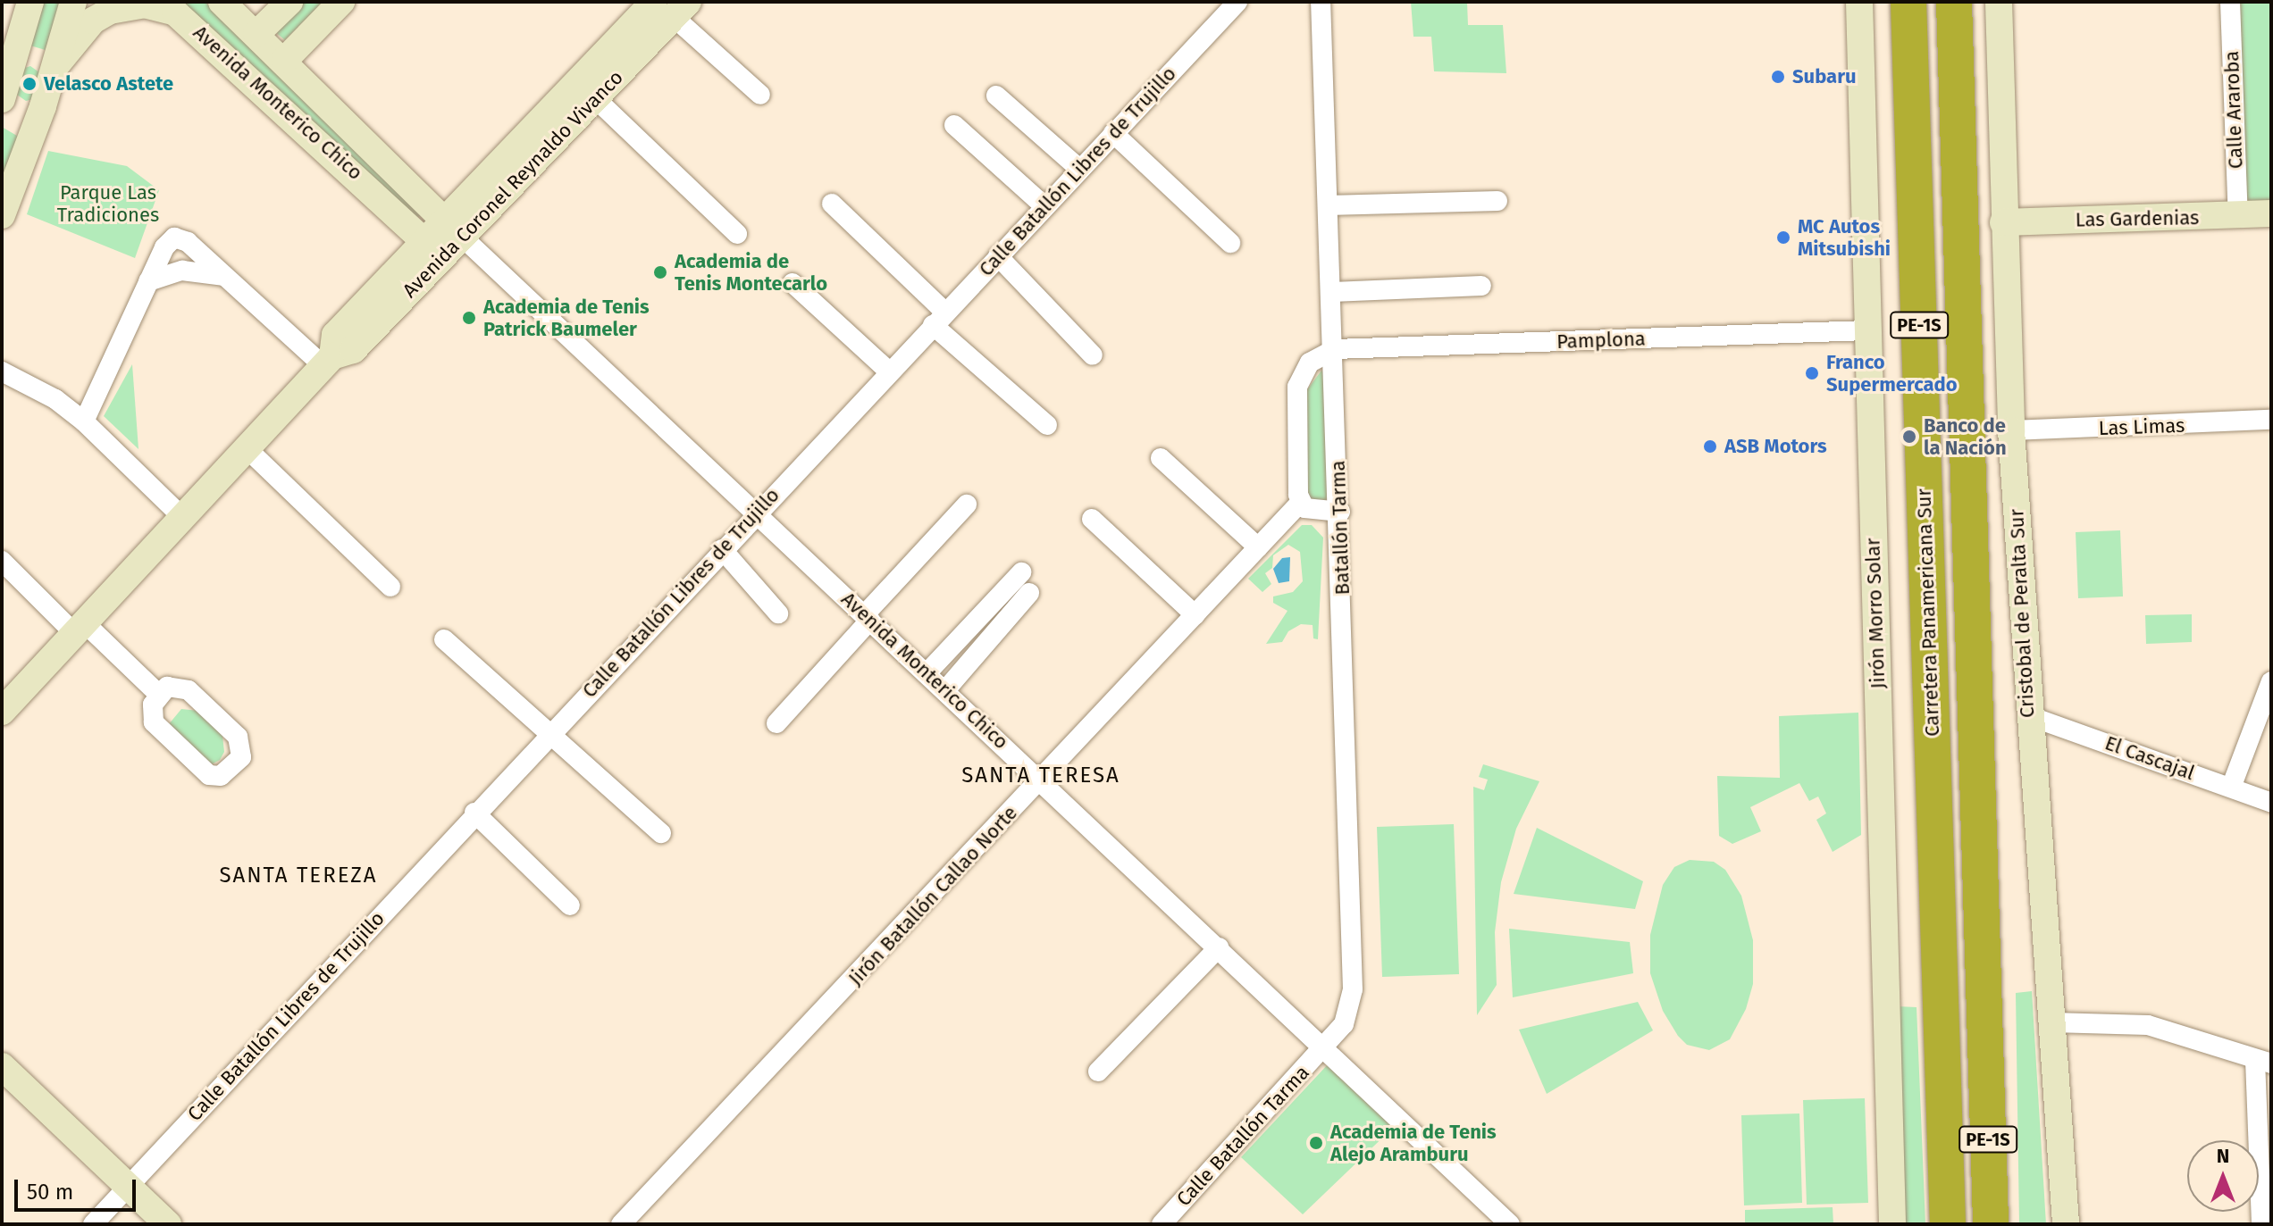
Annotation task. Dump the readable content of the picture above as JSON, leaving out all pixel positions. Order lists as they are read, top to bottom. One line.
{"streets":{"highway":["PE-1S","Carretera Panamericana Sur"],"street":["Avenida Monterico Chico","Calle Araroba","Calle Batallón Libres de Trujillo","Avenida Coronel Reynaldo Vivanco","Las Gardenias","Pamplona","Las Limas","Batallón Tarma","Jirón Morro Solar","Cristobal de Peralta Sur","El Cascajal","Jirón Batallón Callao Norte","Calle Batallón Tarma"]},"crossings":[["Avenida Monterico Chico","Calle Batallón Libres de Trujillo"],["Avenida Monterico Chico","Avenida Coronel Reynaldo Vivanco"],["Avenida Monterico Chico","Batallón Tarma"],["Avenida Monterico Chico","Jirón Batallón Callao Norte"],["Avenida Monterico Chico","Calle Batallón Tarma"],["Calle Araroba","Las Gardenias"],["Las Gardenias","Cristobal de Peralta Sur"],["Pamplona","Batallón Tarma"],["Pamplona","Jirón Morro Solar"],["Las Limas","Cristobal de Peralta Sur"],["Batallón Tarma","Calle Batallón Tarma"],["Cristobal de Peralta Sur","El Cascajal"]],"districts":["SANTA TERESA","SANTA TEREZA"],"parks":["Parque Las Tradiciones"],"places":["Subaru","Velasco Astete","MC Autos Mitsubishi","Academia de Tenis Montecarlo","Academia de Tenis Patrick Baumeler","Franco Supermercado","Banco de la Nación","ASB Motors","Academia de Tenis Alejo Aramburu"],"scale_bar":"50 m","north":"top"}
